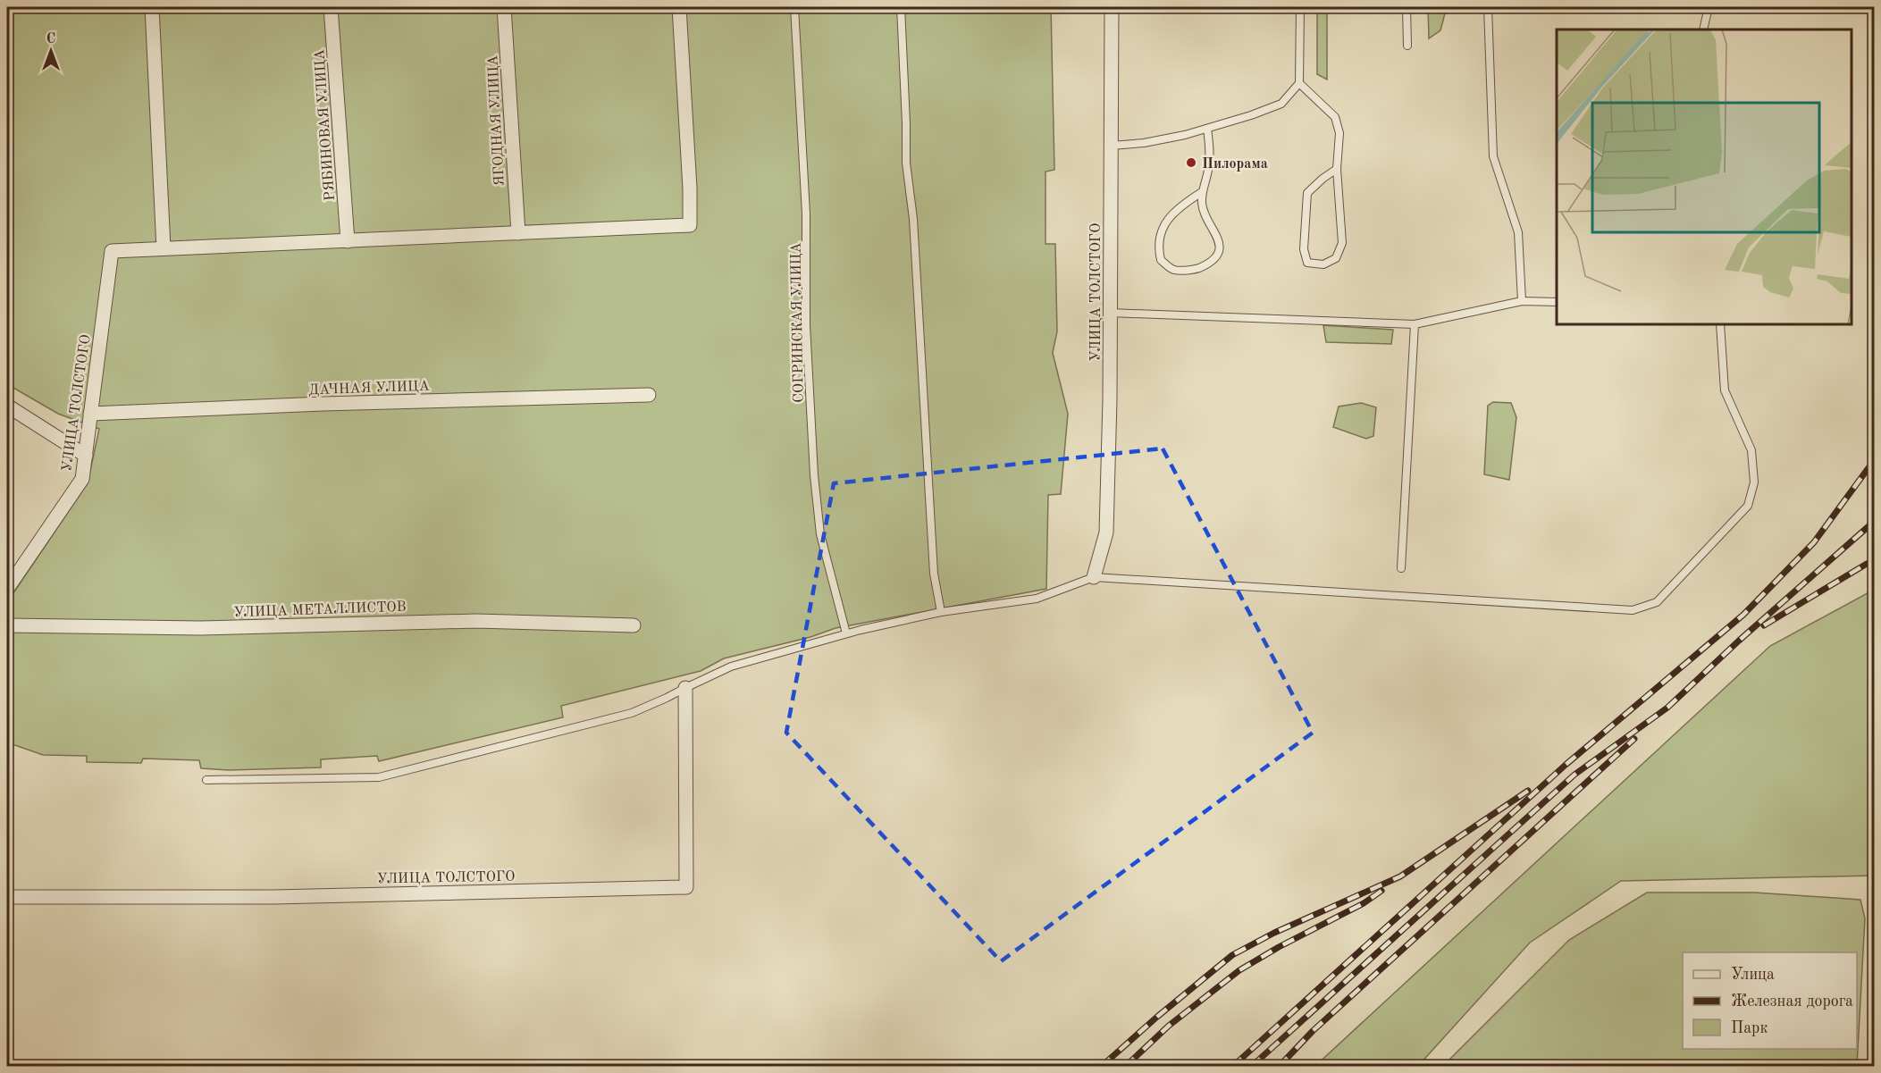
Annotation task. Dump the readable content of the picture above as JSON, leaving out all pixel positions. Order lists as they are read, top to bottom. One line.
{"streets":{"street":["ЯГОДНАЯ УЛИЦА","РЯБИНОВАЯ УЛИЦА","УЛИЦА ТОЛСТОГО","ДАЧНАЯ УЛИЦА","УЛИЦА МЕТАЛЛИСТОВ"],"lane":["СОГРИНСКАЯ УЛИЦА"]},"crossings":[["УЛИЦА ТОЛСТОГО","ДАЧНАЯ УЛИЦА"]],"places":["Пилорама"],"legend":["Улица","Железная дорога","Парк"],"north":"top"}
